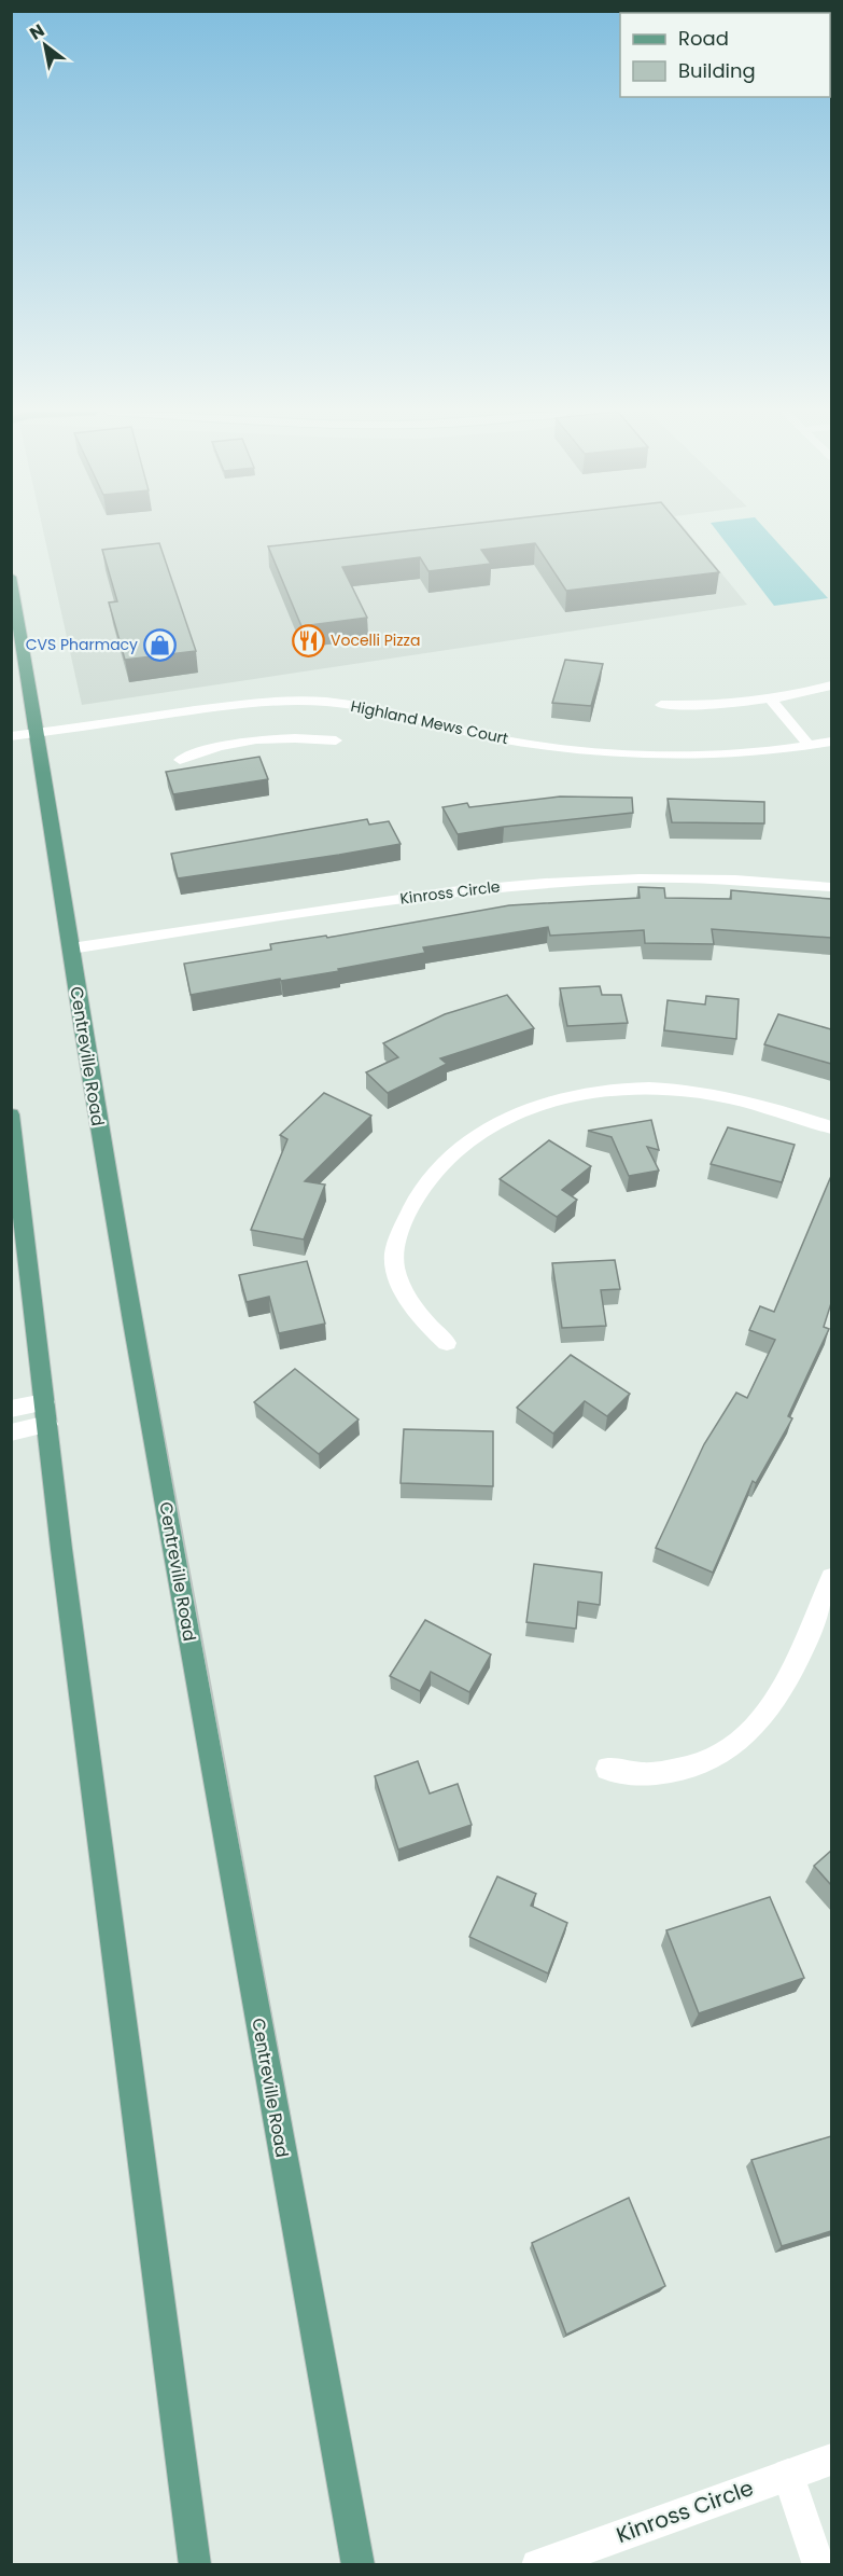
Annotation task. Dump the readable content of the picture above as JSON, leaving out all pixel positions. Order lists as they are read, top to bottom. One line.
{"streets":{"main road":["Centreville Road"],"street":["Highland Mews Court","Kinross Circle"]},"crossings":[["Highland Mews Court","Centreville Road"],["Kinross Circle","Centreville Road"]],"places":{"restaurant":["Vocelli Pizza"],"shop":["CVS Pharmacy"]},"legend":["Road","Building"],"north":"top left"}
